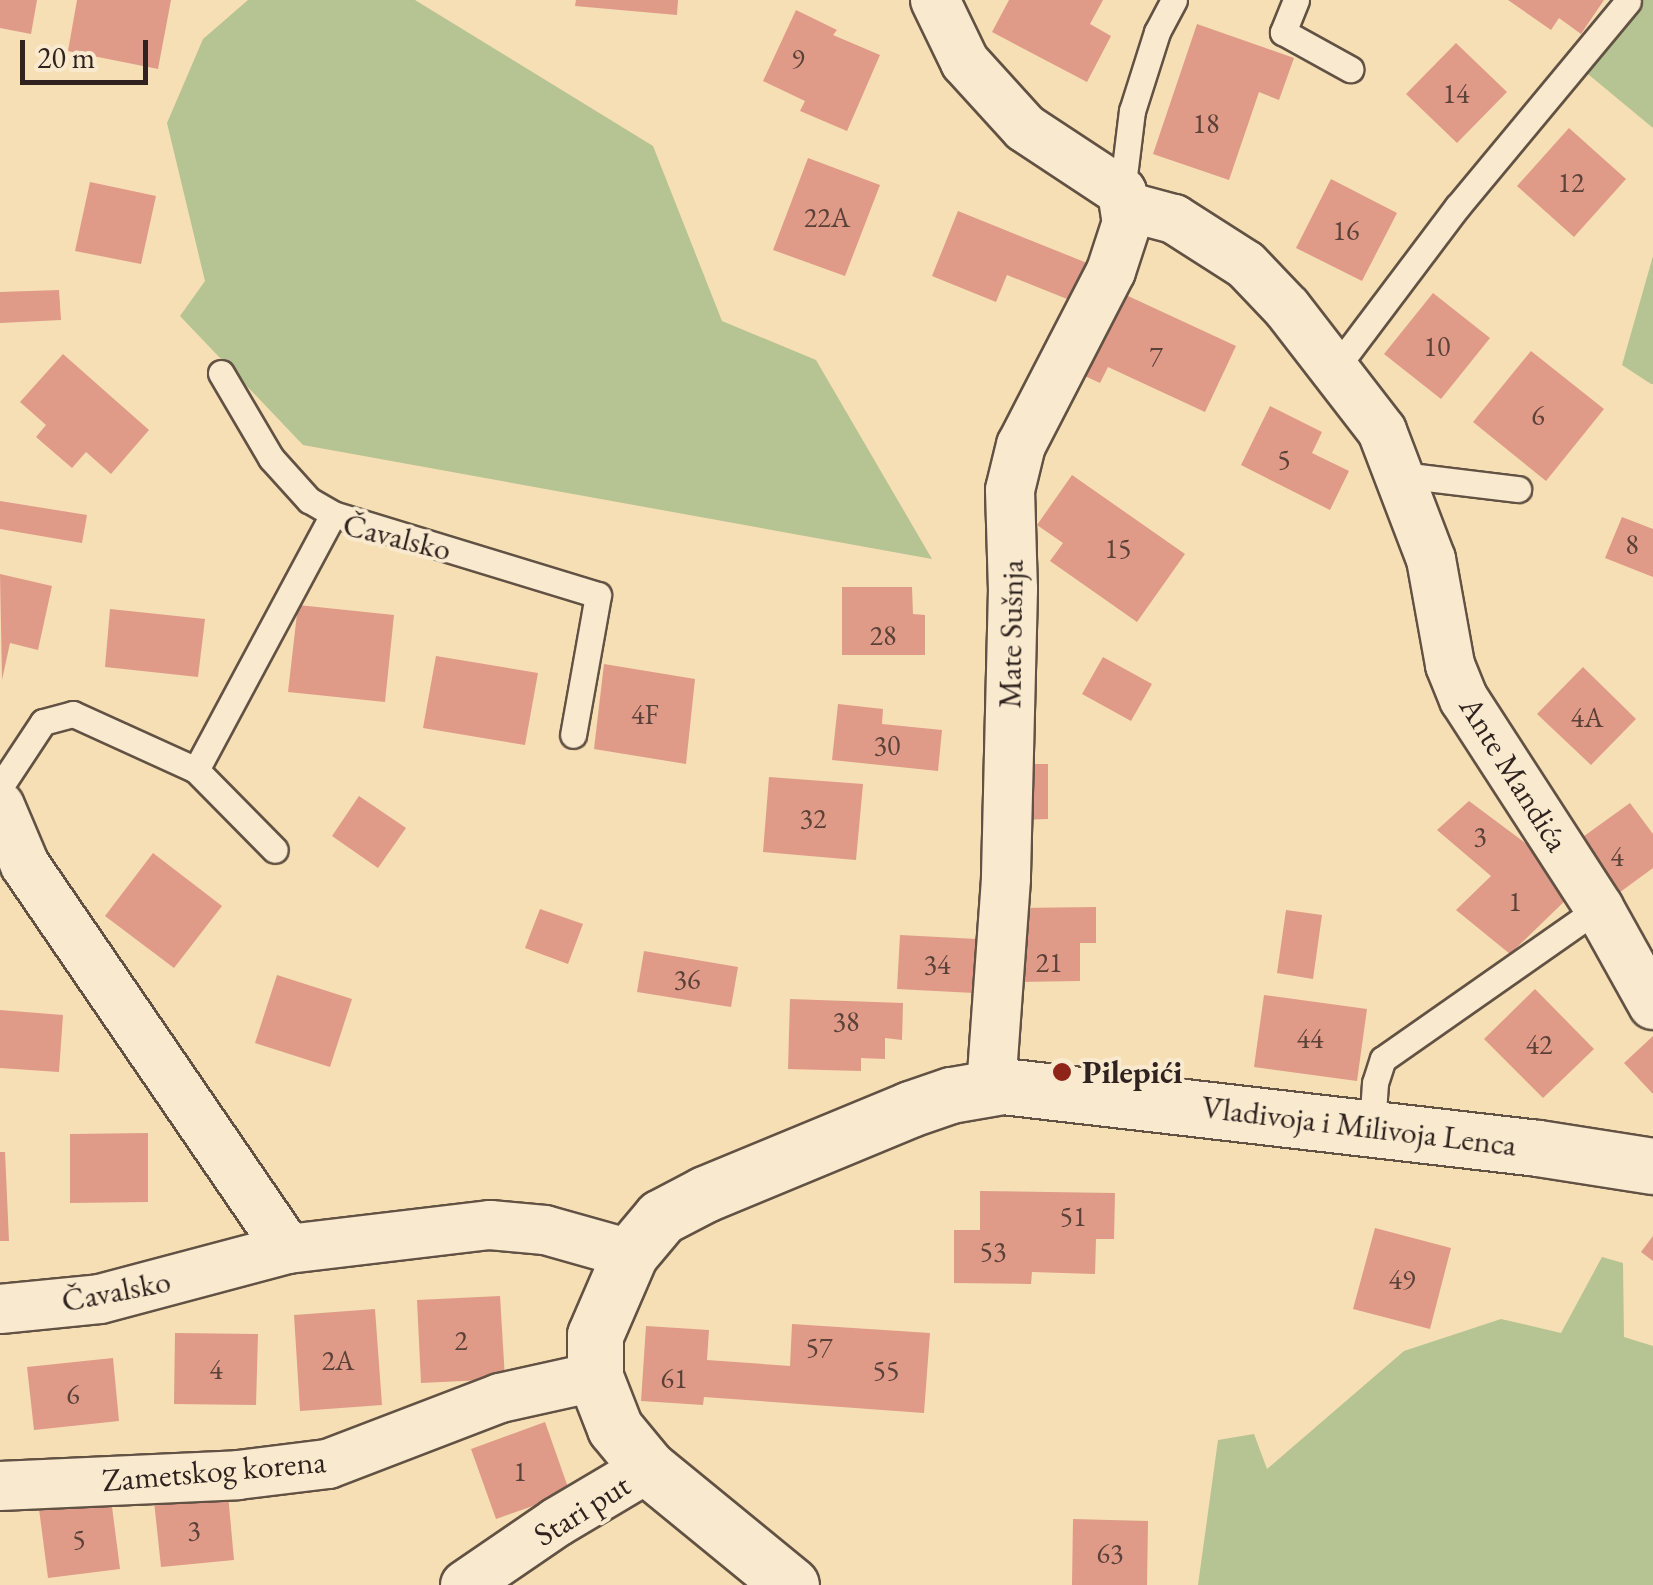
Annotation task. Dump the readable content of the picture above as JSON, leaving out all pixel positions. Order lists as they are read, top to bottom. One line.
{"streets":{"street":["Čavalsko","Mate Sušnja","Ante Mandića","Vladivoja i Milivoja Lenca","Zametskog korena","Stari put"]},"crossings":[["Čavalsko","Vladivoja i Milivoja Lenca"],["Mate Sušnja","Ante Mandića"],["Mate Sušnja","Vladivoja i Milivoja Lenca"],["Vladivoja i Milivoja Lenca","Zametskog korena"],["Vladivoja i Milivoja Lenca","Stari put"]],"places":["Pilepići"],"house_numbers":["9","14","18","12","22A","16","10","7","6","5","8","15","28","4F","4A","30","32","3","4","1","21","34","36","38","44","42","51","53","49","2","57","2A","4","55","61","6","1","3","5","63"],"scale_bar":"20 m"}
